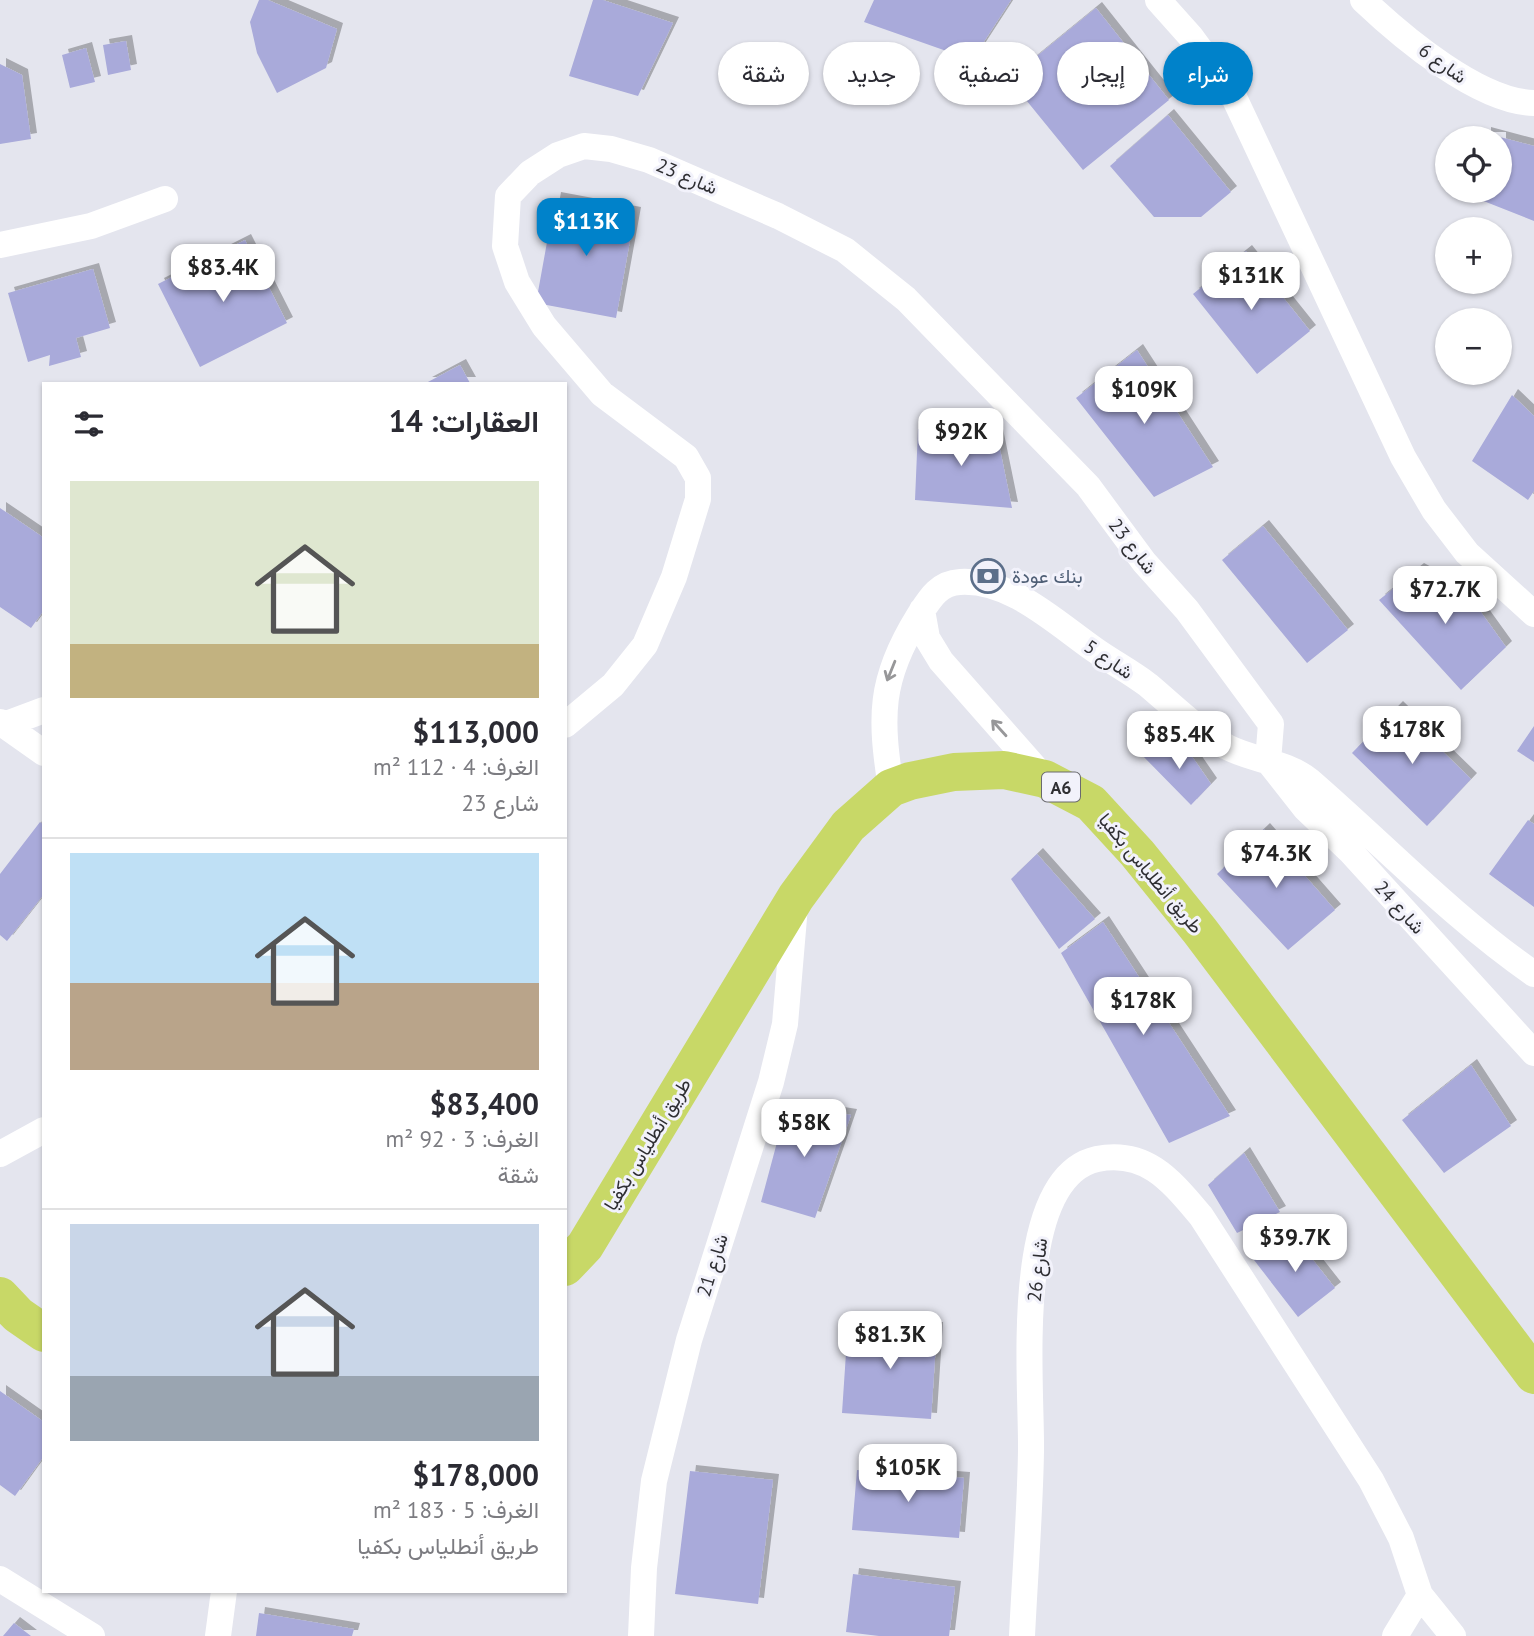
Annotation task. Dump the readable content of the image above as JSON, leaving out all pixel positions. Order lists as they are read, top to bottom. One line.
{"streets":{"highway":["A6","طريق أنطلياس بكفيا"],"street":["شارع 6","شارع 23","شارع 5","شارع 24","شارع 21","شارع 26"]},"crossings":[["شارع 23","شارع 5"],["شارع 23","شارع 24"],["شارع 5","طريق أنطلياس بكفيا"],["شارع 5","شارع 24"],["طريق أنطلياس بكفيا","شارع 21"]],"places":{"bank":["بنك عودة"]},"page":{"chip":["شراء","إيجار","تصفية","جديد","شقة"],"map_buttons":["+","−"],"price":["$113K","$83.4K","$131K","$109K","$92K","$72.7K","$178K","$85.4K","$74.3K","$178K","$58K","$39.7K","$81.3K","$105K"],"heading":"العقارات: 14","list":[{"name":"$113,000","note":"الغرف: 4 · 112 m² · شارع 23"},{"name":"$83,400","note":"الغرف: 3 · 92 m² · شقة"},{"name":"$178,000","note":"الغرف: 5 · 183 m² · طريق أنطلياس بكفيا"}]}}
